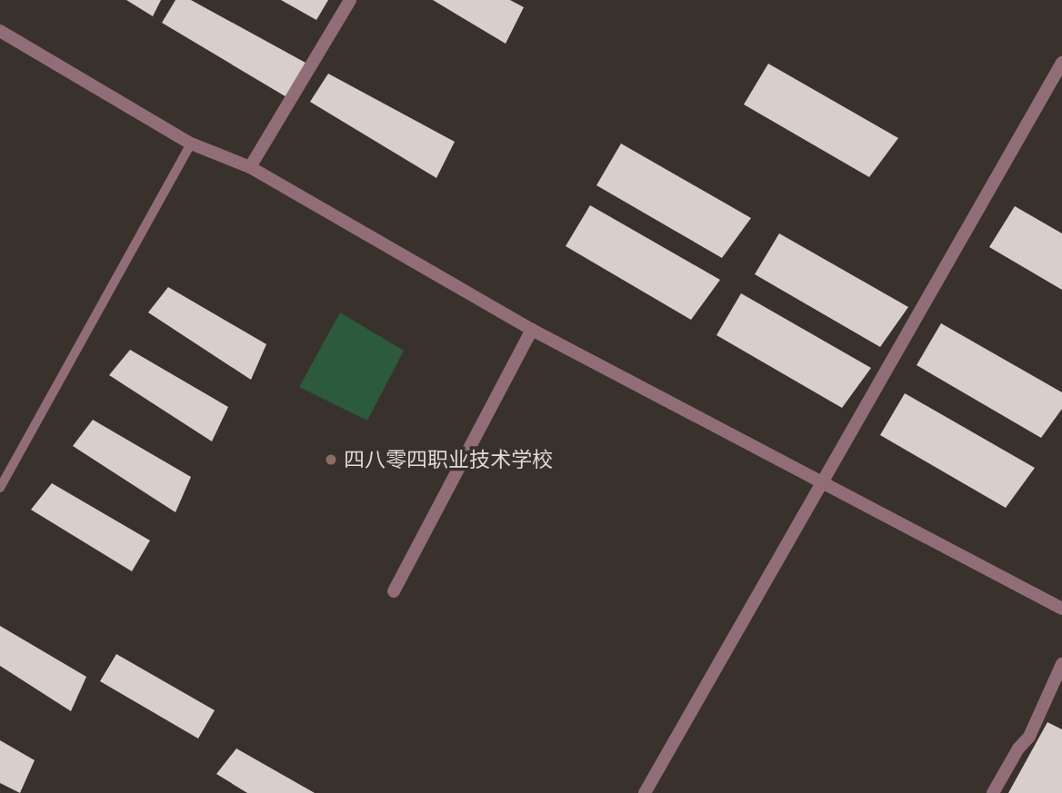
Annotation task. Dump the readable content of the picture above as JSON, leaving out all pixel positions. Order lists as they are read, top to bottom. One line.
{"places":["四八零四职业技术学校"]}
